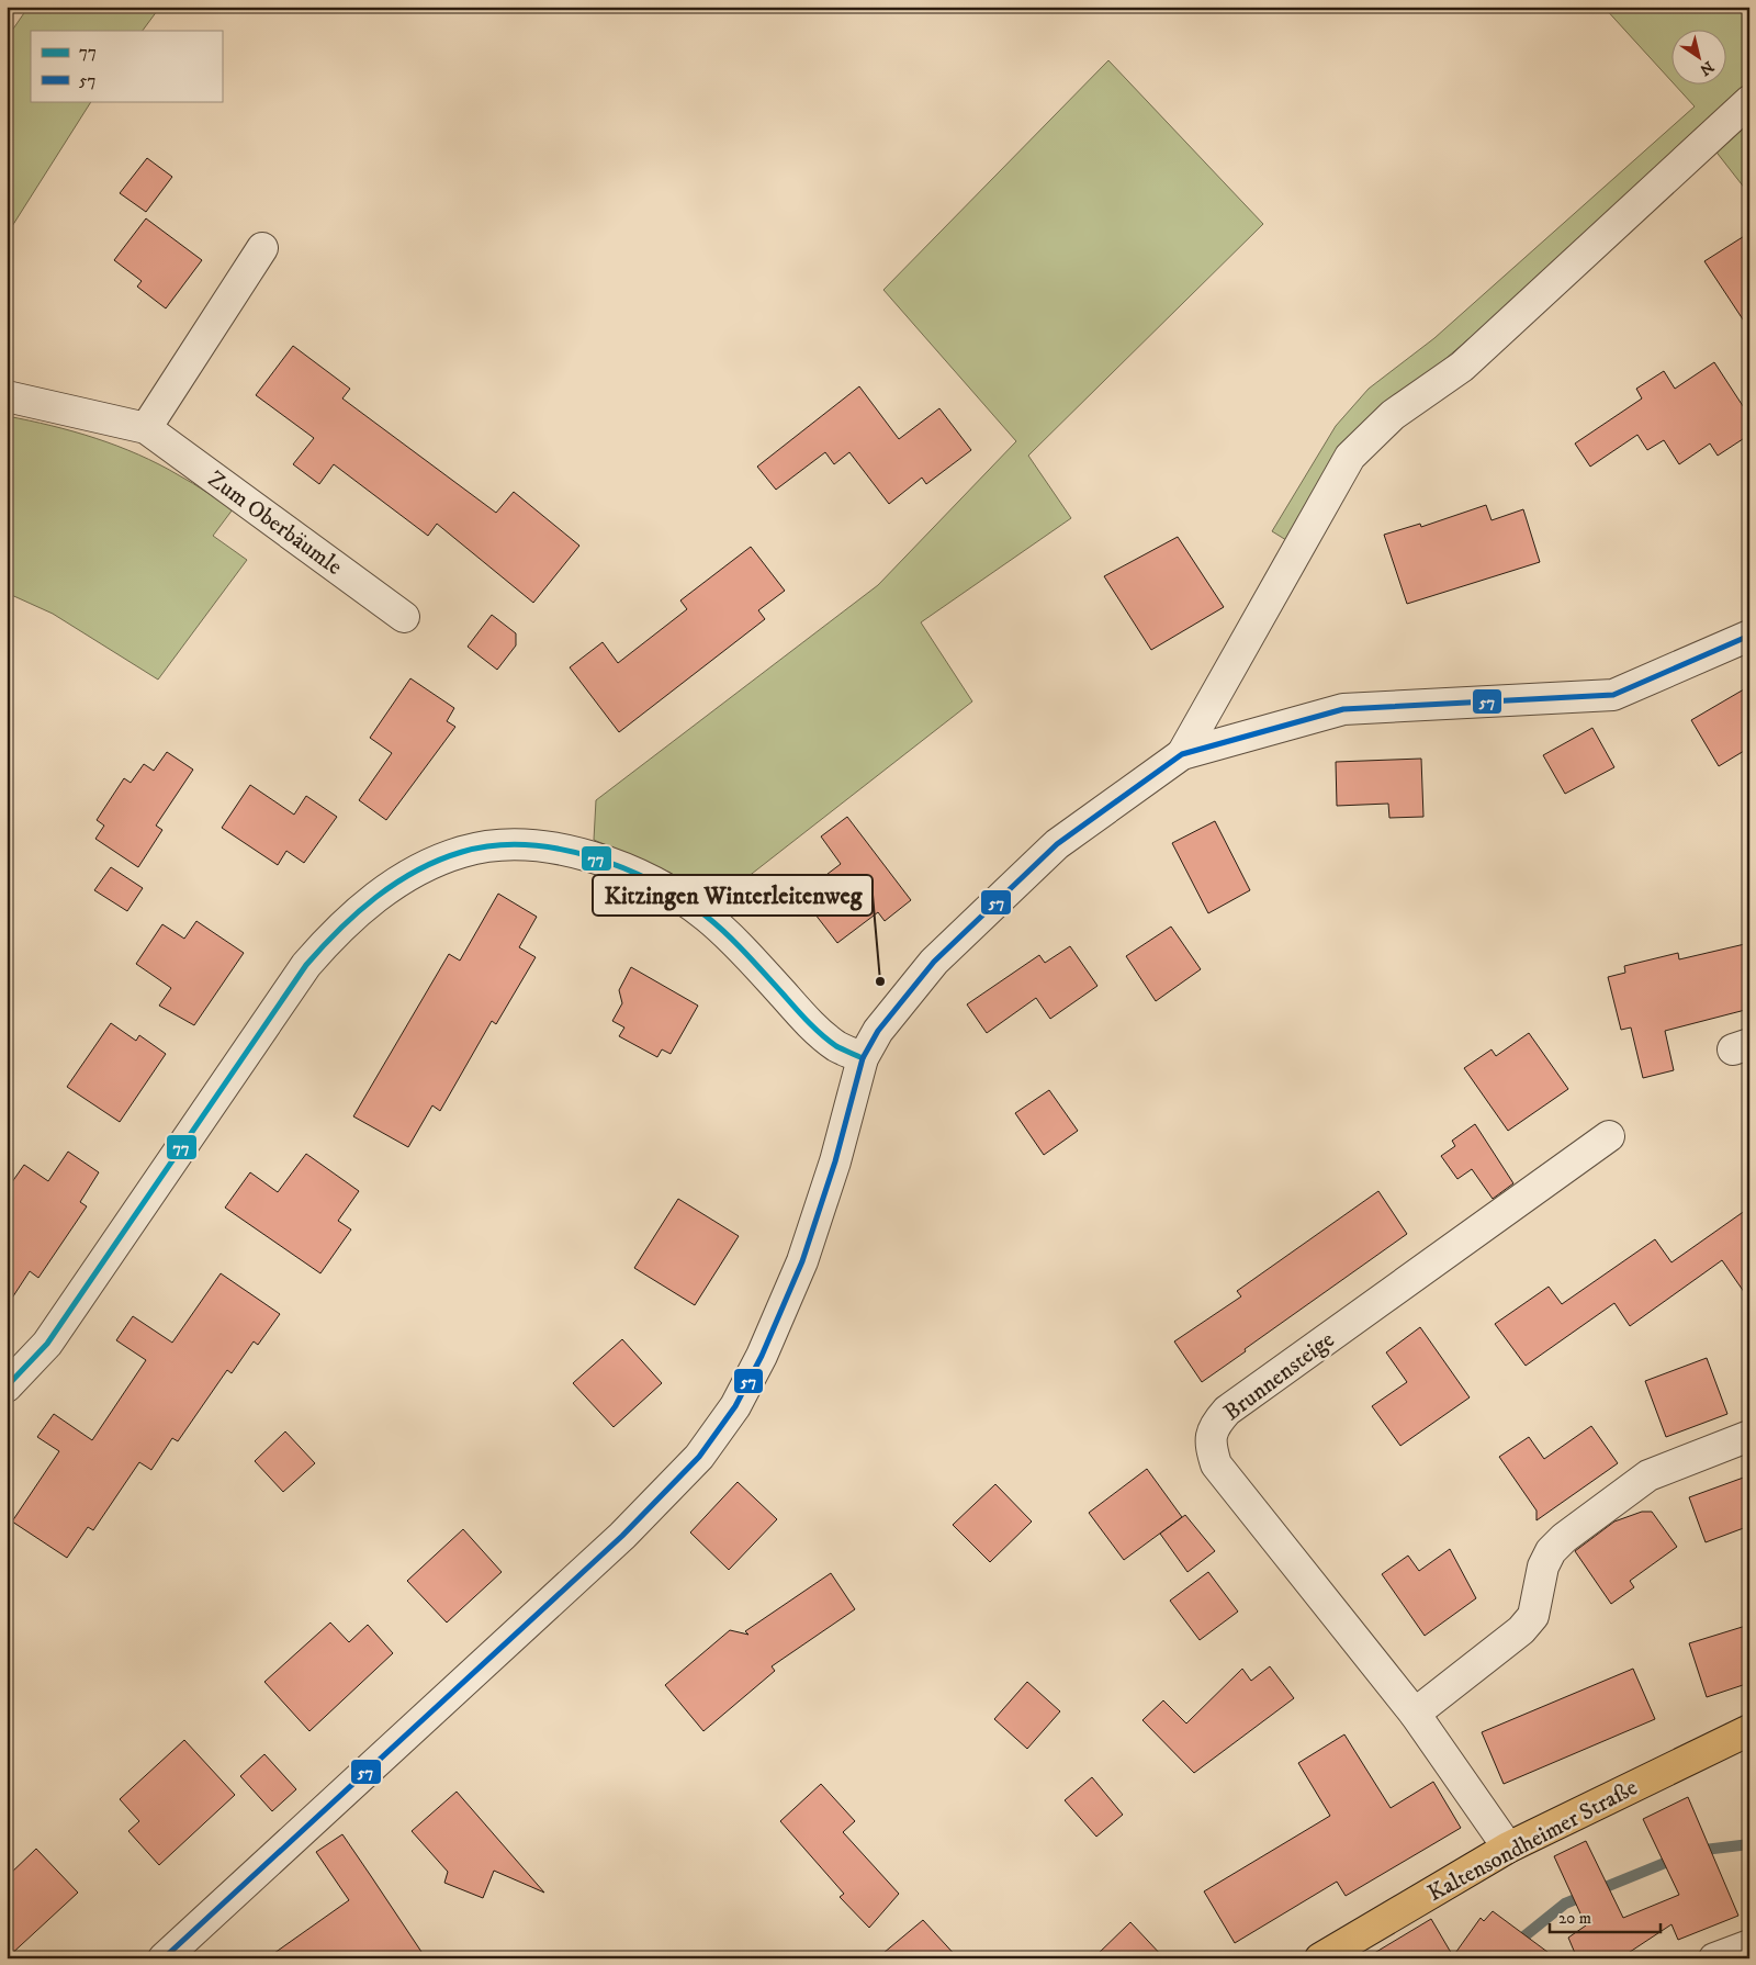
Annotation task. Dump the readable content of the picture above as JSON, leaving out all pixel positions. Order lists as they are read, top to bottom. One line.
{"streets":{"main road":["Kaltensondheimer Straße"],"street":["Zum Oberbäumle","Brunnensteige"]},"crossings":[["Brunnensteige","Kaltensondheimer Straße"]],"places":["Kitzingen Winterleitenweg"],"lines":["transit line 57","transit line 77"],"legend":["77","57"],"scale_bar":"20 m","north":"bottom right"}
